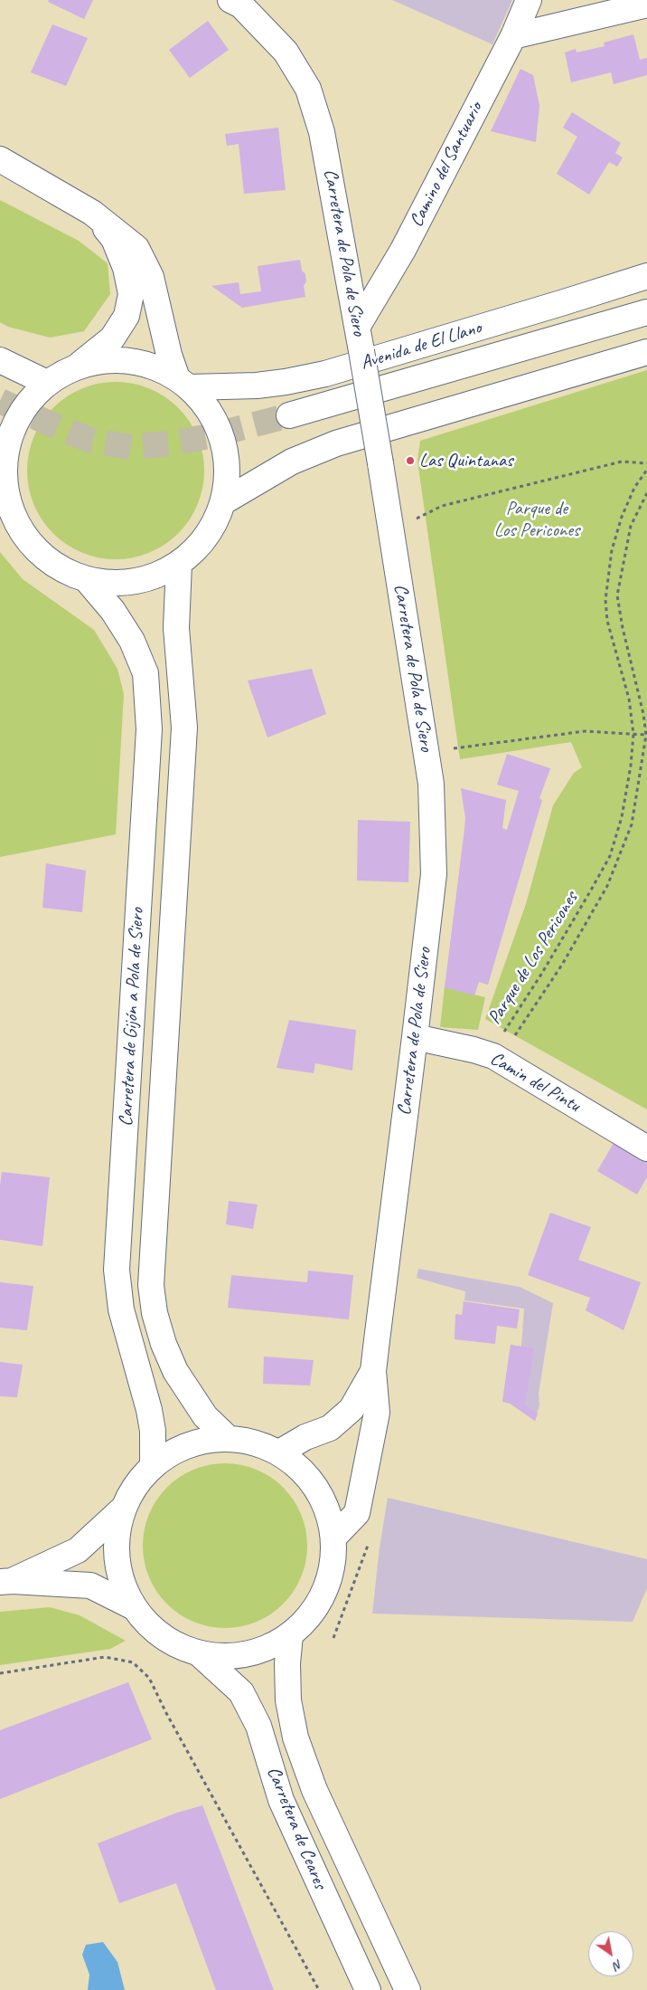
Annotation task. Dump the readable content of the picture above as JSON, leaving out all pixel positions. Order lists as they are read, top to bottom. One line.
{"streets":{"main road":["Camino del Santuario","Carretera de Pola de Siero","Avenida de El Llano","Carretera de Gijón a Pola de Siero","Camin del Pintu","Carretera de Ceares"],"path":["Parque de Los Pericones"]},"crossings":[["Camino del Santuario","Carretera de Pola de Siero"],["Carretera de Pola de Siero","Camin del Pintu"],["Parque de Los Pericones","Camin del Pintu"]],"parks":["Parque de Los Pericones"],"places":["Las Quintanas"],"north":"bottom right"}
